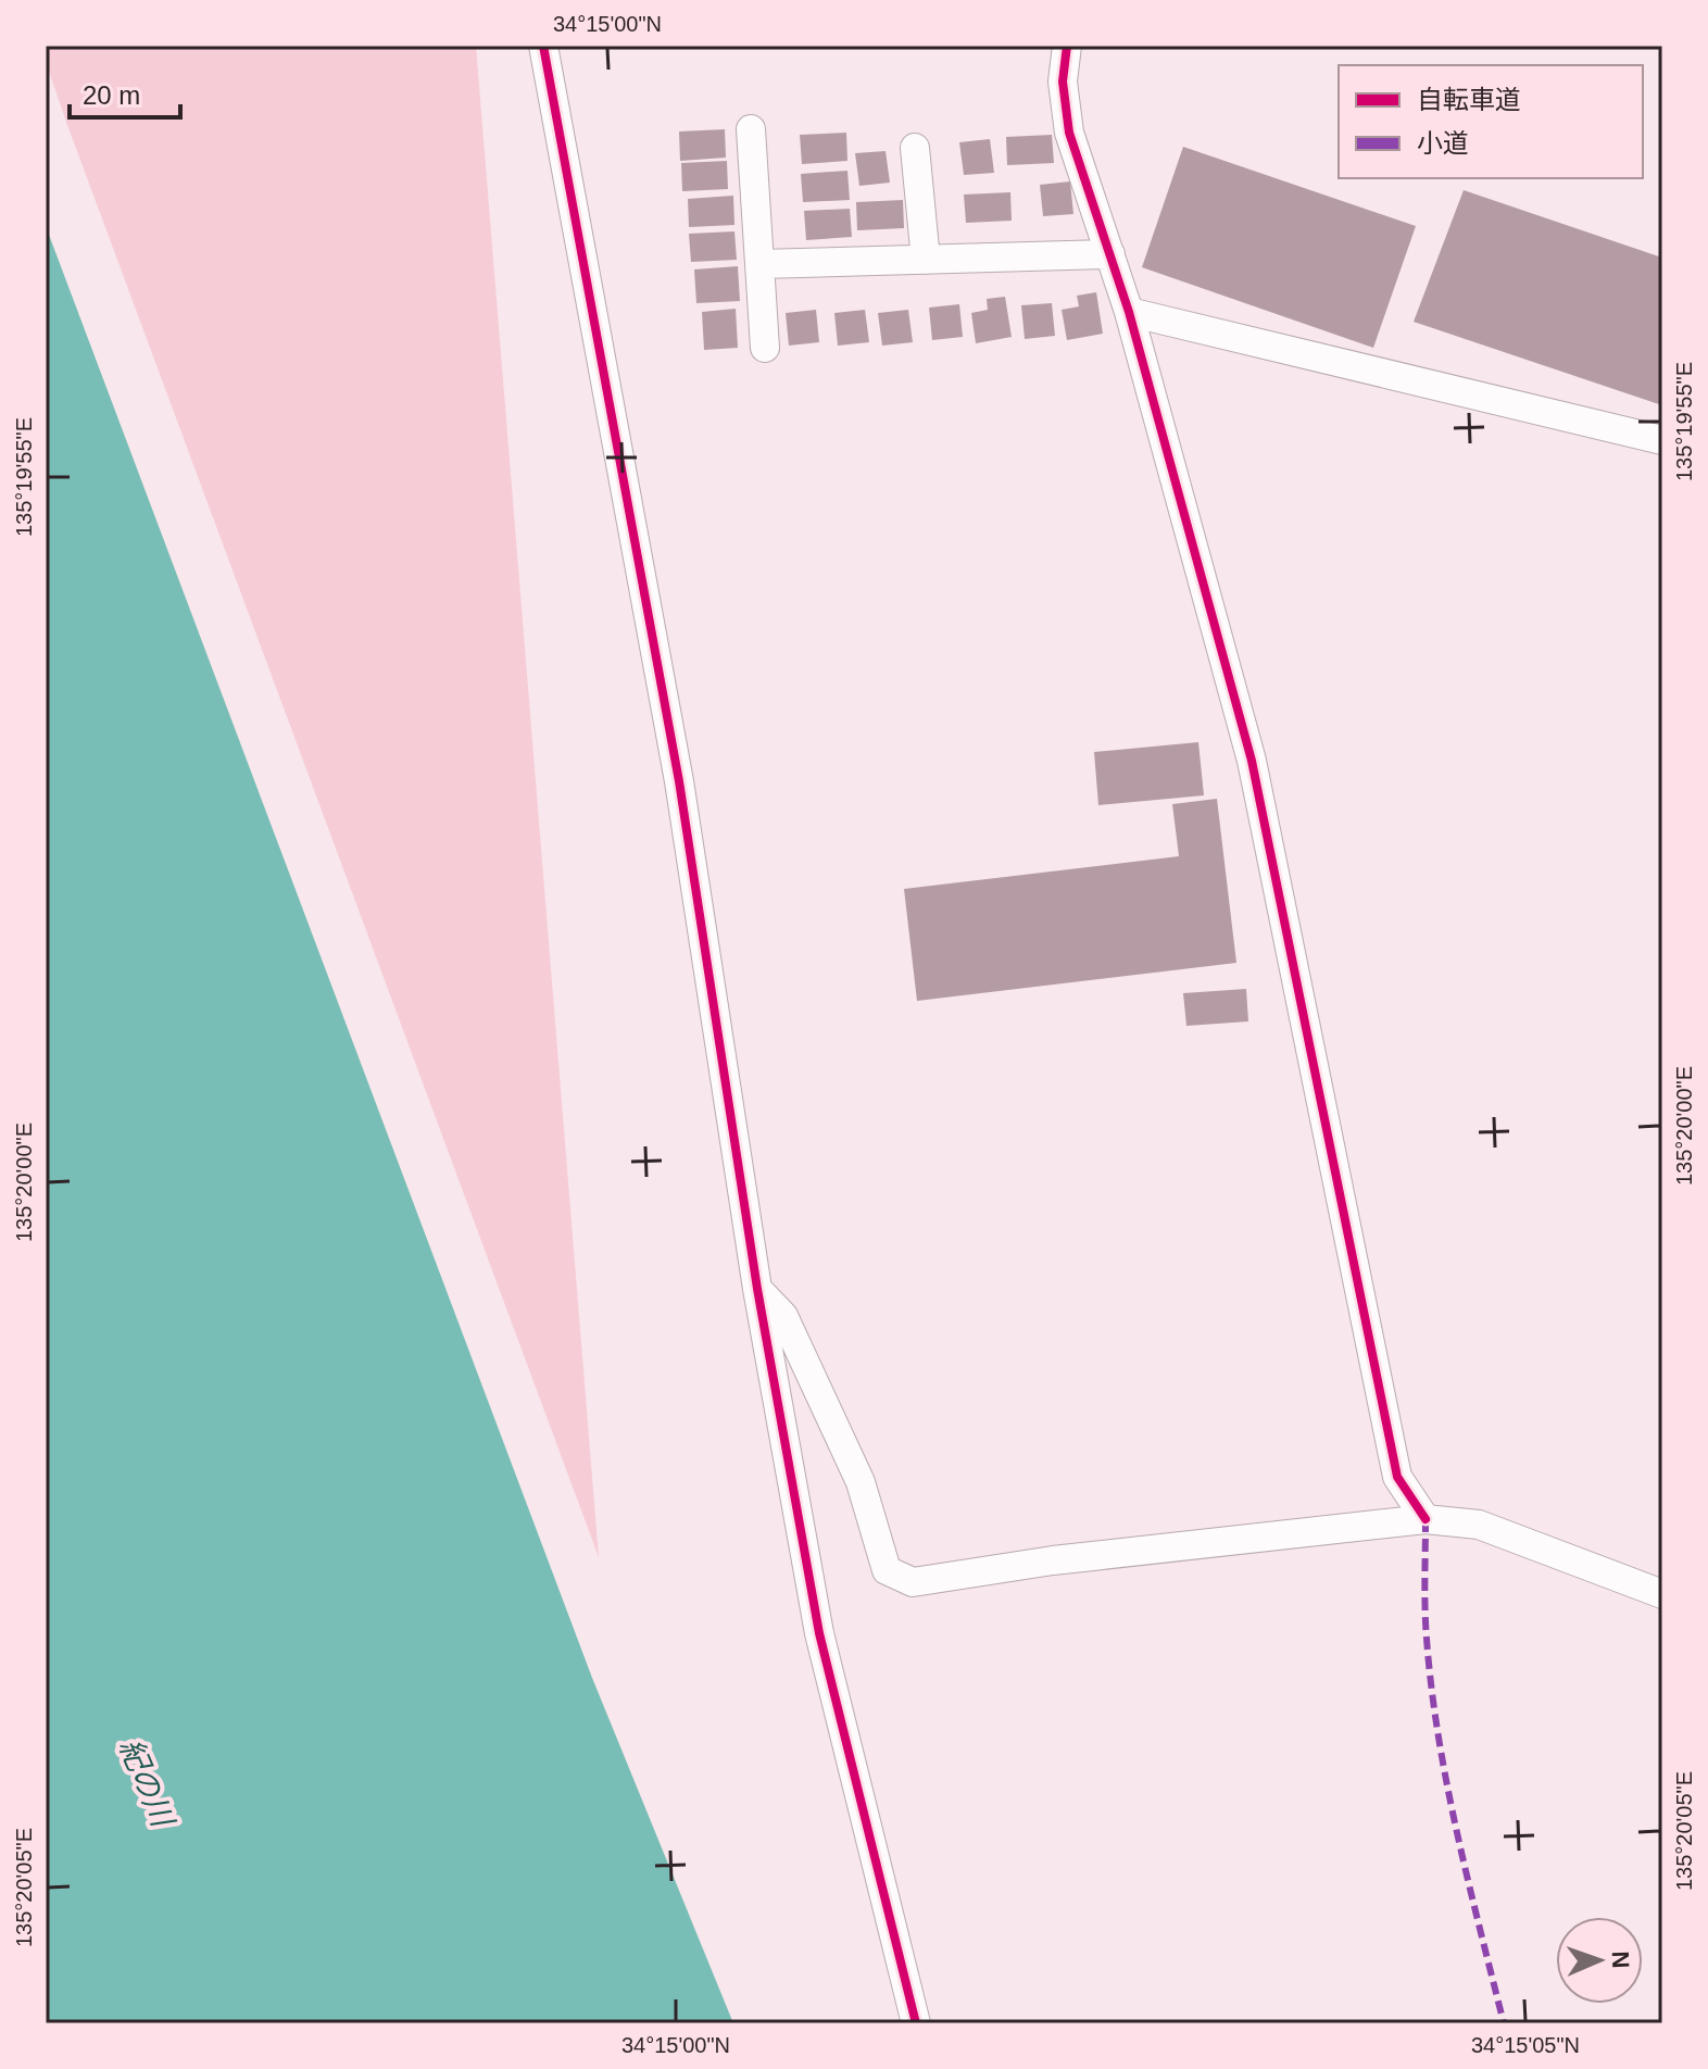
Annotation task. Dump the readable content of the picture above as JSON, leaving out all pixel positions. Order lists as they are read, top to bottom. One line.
{"water":["紀の川"],"legend":["自転車道","小道"],"scale_bar":"20 m","north":"right","coordinates":["34°15'00\"N","135°19'55\"E","135°20'00\"E","135°20'05\"E","34°15'05\"N"]}
